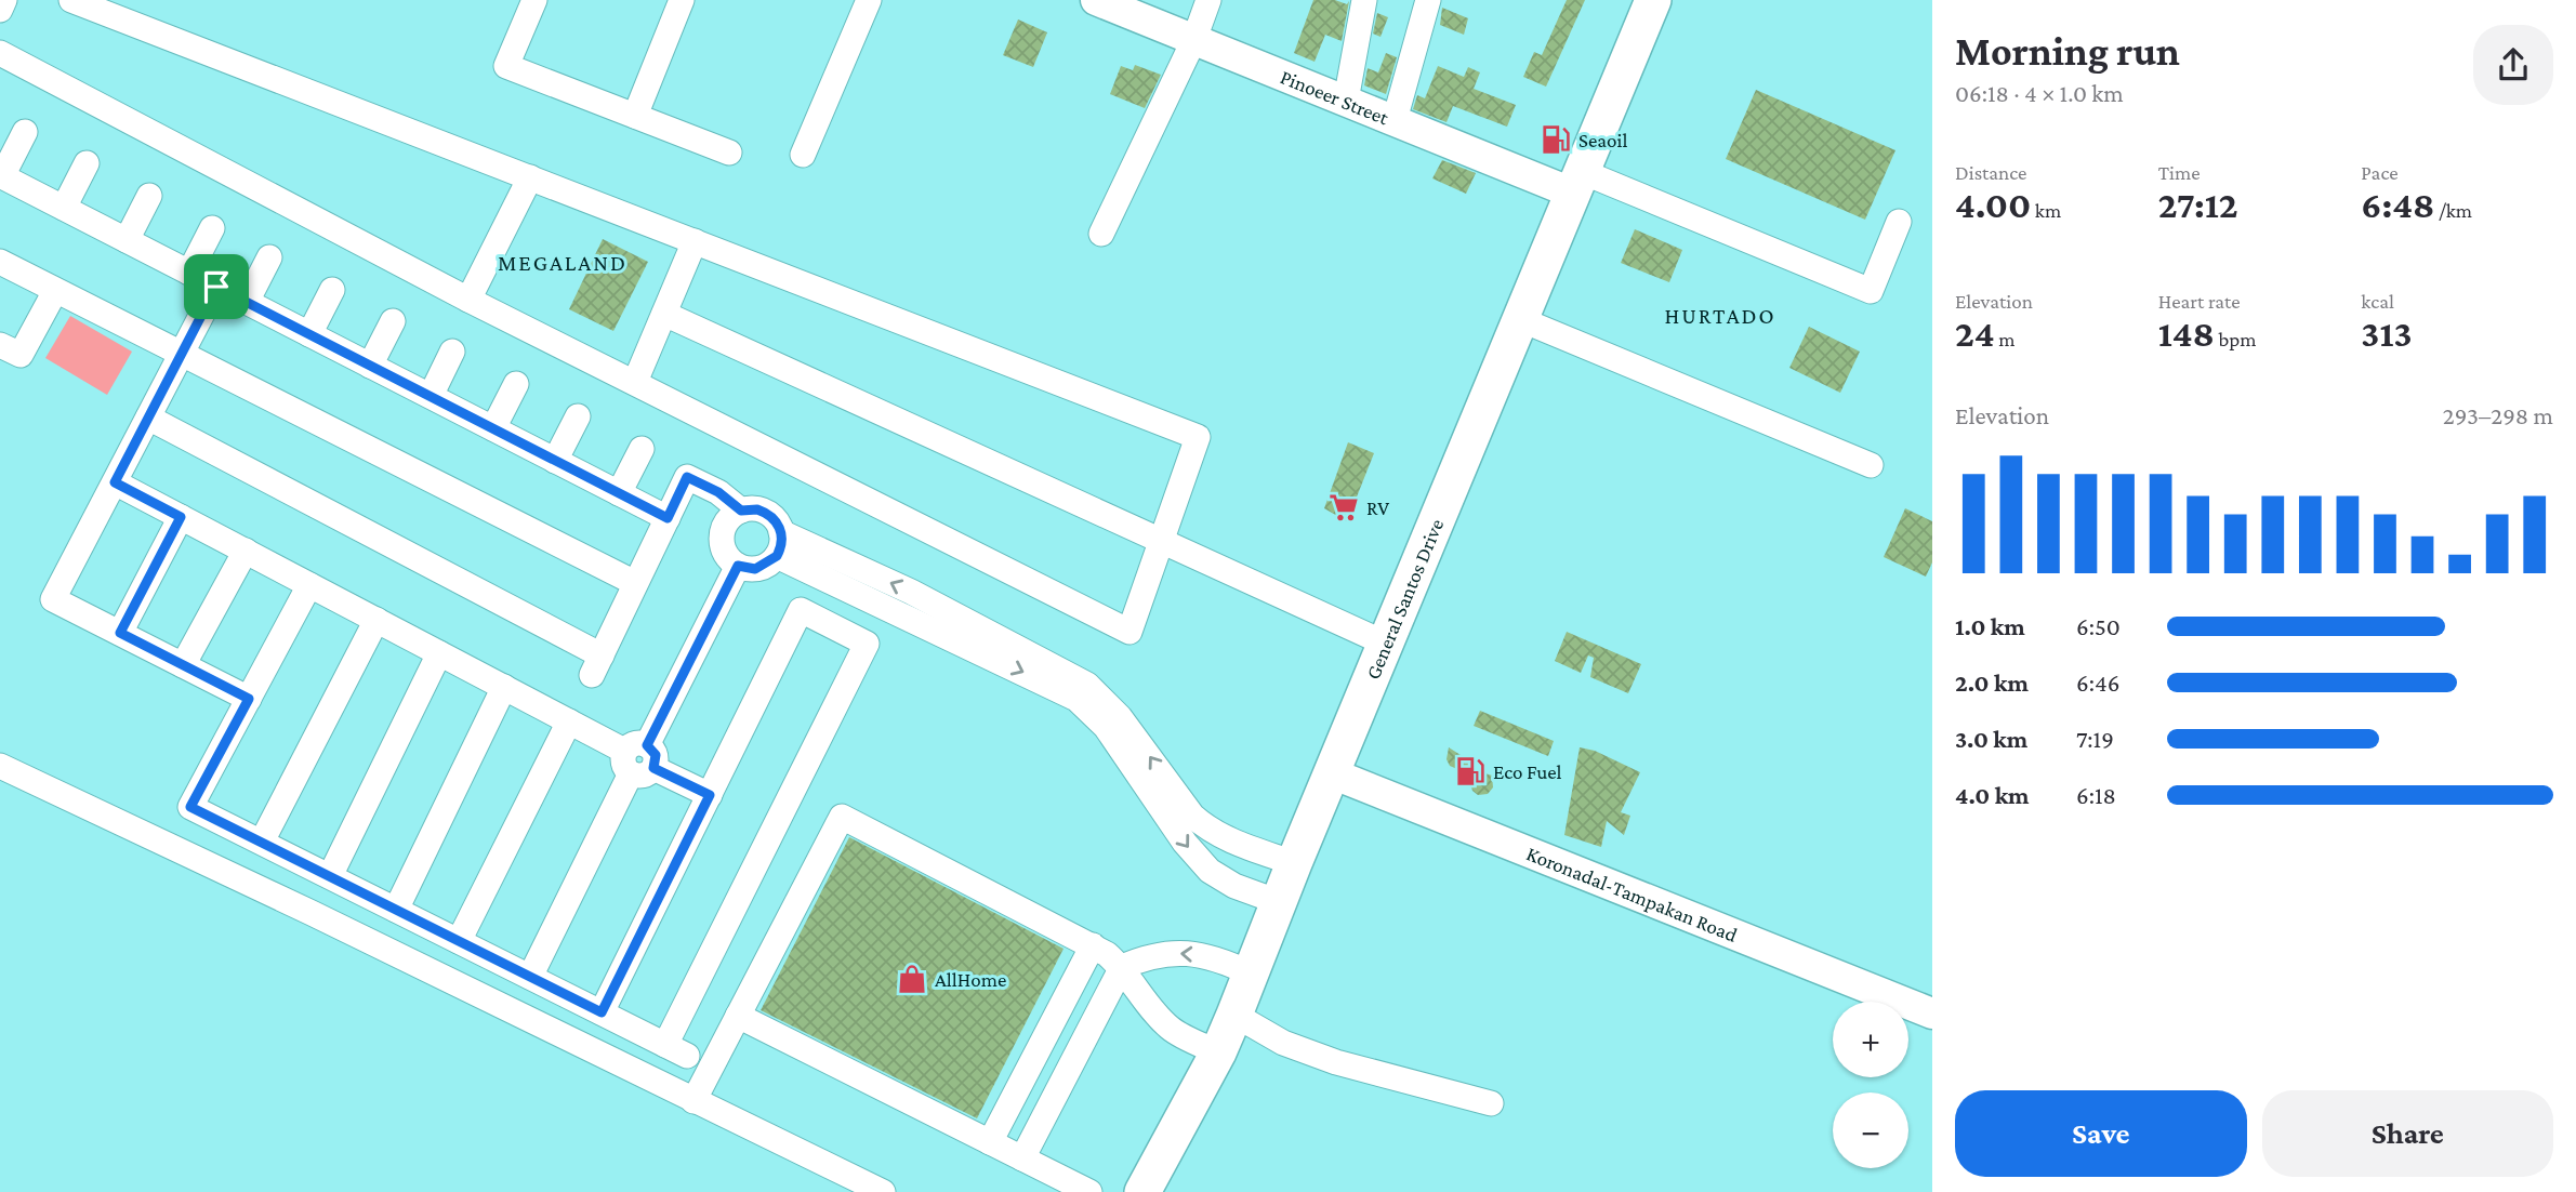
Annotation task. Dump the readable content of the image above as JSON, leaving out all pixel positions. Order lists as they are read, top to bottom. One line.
{"streets":{"highway":["General Santos Drive"],"main road":["Pinoeer Street","Koronadal-Tampakan Road"]},"crossings":[["Pinoeer Street","General Santos Drive"],["General Santos Drive","Koronadal-Tampakan Road"]],"districts":["MEGALAND","HURTADO"],"places":{"fuel station":["Seaoil","Eco Fuel"],"supermarket":["RV"],"shop":["AllHome"]},"page":{"heading":["Morning run","06:18 · 4 × 1.0 km"],"stats":[["Distance","4.00 km"],["Time","27:12"],["Pace","6:48 /km"],["Elevation","24 m"],["Heart rate","148 bpm"],["kcal","313"]],"chart":["Elevation","293–298 m"],"list":[{"name":"1.0 km","note":"6:50"},{"name":"2.0 km","note":"6:46"},{"name":"3.0 km","note":"7:19"},{"name":"4.0 km","note":"6:18"}],"map_buttons":["+","−"],"buttons":["Save","Share"]}}
